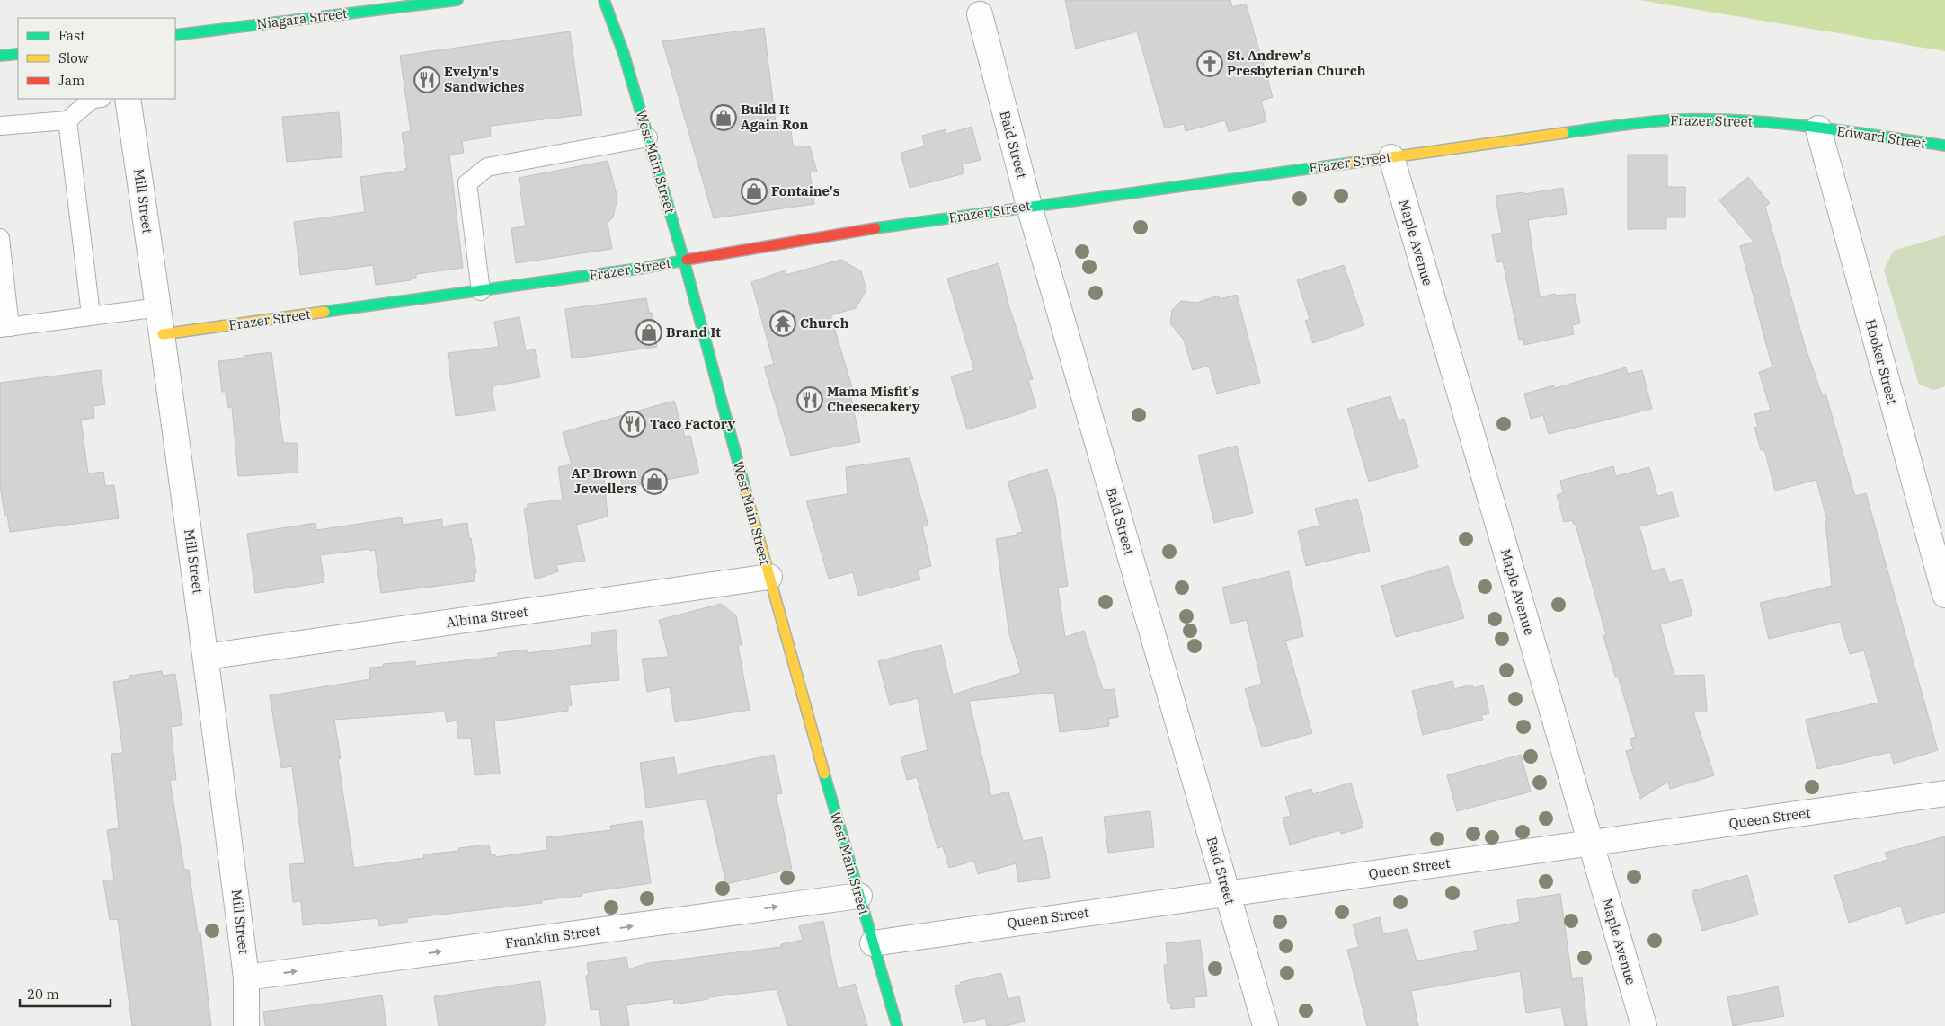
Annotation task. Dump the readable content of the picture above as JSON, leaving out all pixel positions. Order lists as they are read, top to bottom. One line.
{"streets":{"street":["Niagara Street","Frazer Street","Edward Street","Bald Street","West Main Street","Mill Street","Maple Avenue","Hooker Street","Albina Street","Queen Street","Franklin Street"]},"crossings":[["Frazer Street","Edward Street"],["Frazer Street","Bald Street"],["Frazer Street","West Main Street"],["Frazer Street","Mill Street"],["Frazer Street","Maple Avenue"],["Frazer Street","Hooker Street"],["Edward Street","Hooker Street"],["Bald Street","Queen Street"],["West Main Street","Albina Street"],["West Main Street","Queen Street"],["West Main Street","Franklin Street"],["Mill Street","Albina Street"],["Mill Street","Franklin Street"],["Maple Avenue","Queen Street"]],"one_way":["Franklin Street"],"places":{"church":["St. Andrew's Presbyterian Church"],"restaurant":["Evelyn's Sandwiches","Mama Misfit's Cheesecakery","Taco Factory"],"shop":["Build It Again Ron","Fontaine's","Brand It","AP Brown Jewellers"],"temple":["Church"]},"legend":["Fast","Slow","Jam"],"scale_bar":"20 m"}
